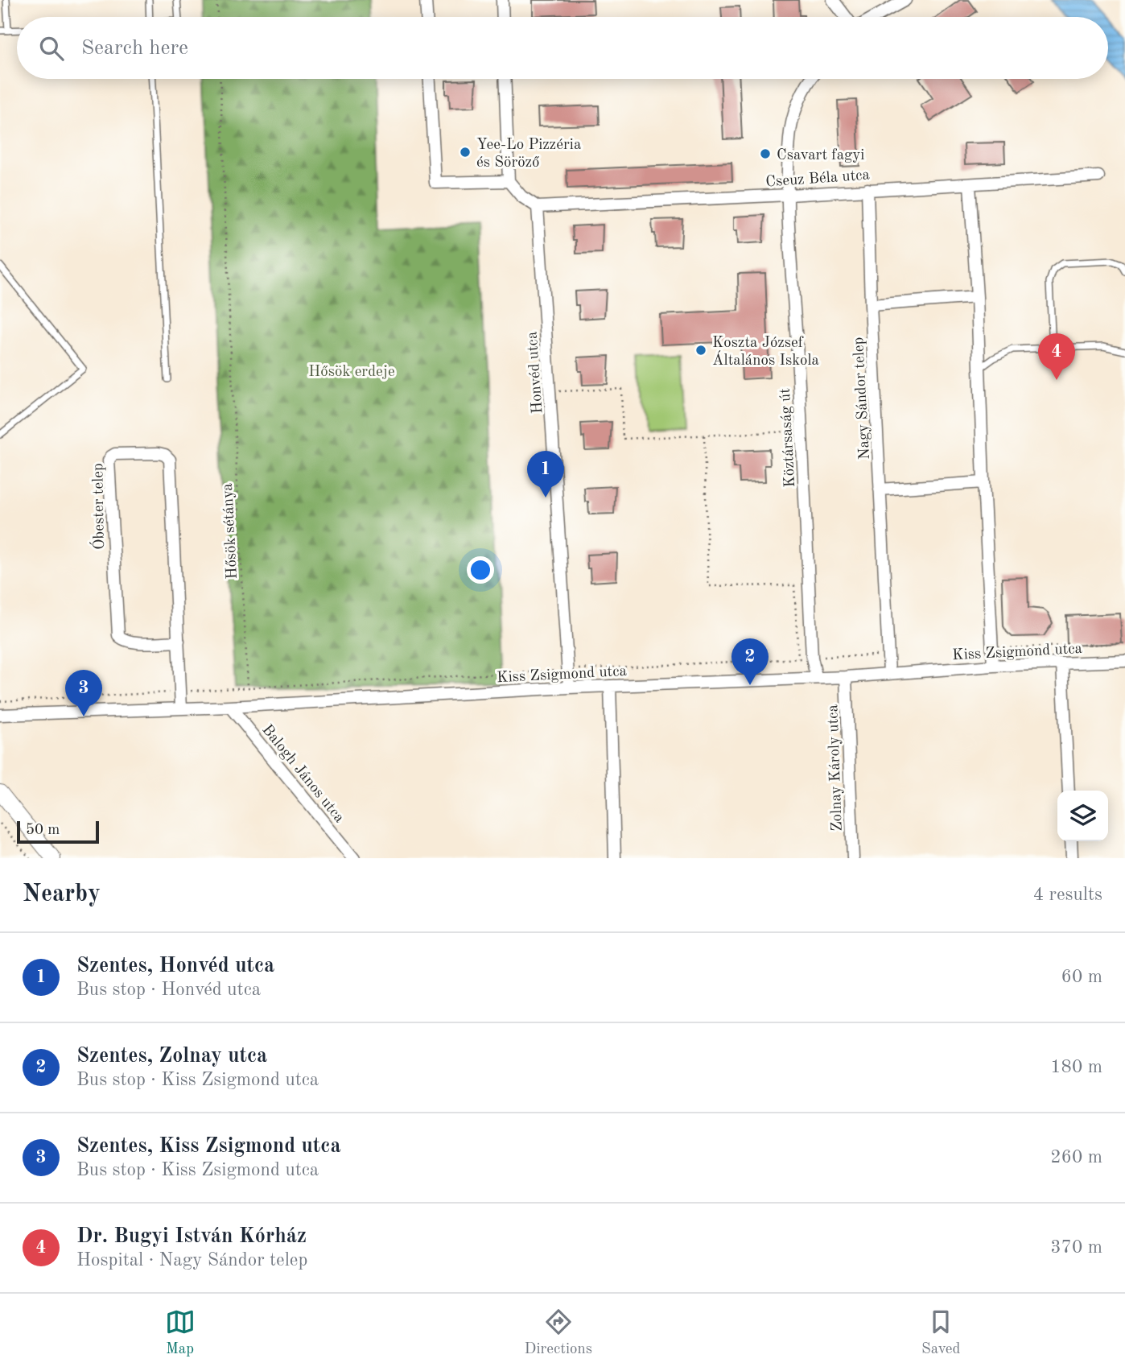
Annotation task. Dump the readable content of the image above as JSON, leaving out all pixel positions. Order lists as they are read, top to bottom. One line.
{"streets":{"street":["Cseuz Béla utca","Honvéd utca","Nagy Sándor telep","Köztársaság út","Óbester telep","Kiss Zsigmond utca","Zolnay Károly utca","Balogh János utca"],"path":["Hősök sétánya"]},"crossings":[["Cseuz Béla utca","Honvéd utca"],["Cseuz Béla utca","Nagy Sándor telep"],["Cseuz Béla utca","Köztársaság út"],["Honvéd utca","Kiss Zsigmond utca"],["Nagy Sándor telep","Kiss Zsigmond utca"],["Köztársaság út","Kiss Zsigmond utca"],["Óbester telep","Kiss Zsigmond utca"],["Kiss Zsigmond utca","Zolnay Károly utca"],["Kiss Zsigmond utca","Balogh János utca"]],"parks":["Hősök erdeje"],"places":["Yee-Lo Pizzéria és Söröző","Csavart fagyi","Koszta József Általános Iskola"],"scale_bar":"50 m","page":{"search":"Search here","pins":["4","1","2","3"],"scale":"50 m","heading":["Nearby","4 results"],"list":[{"mark":"1","name":"Szentes, Honvéd utca","note":"Bus stop · Honvéd utca","value":"60 m"},{"mark":"2","name":"Szentes, Zolnay utca","note":"Bus stop · Kiss Zsigmond utca","value":"180 m"},{"mark":"3","name":"Szentes, Kiss Zsigmond utca","note":"Bus stop · Kiss Zsigmond utca","value":"260 m"},{"mark":"4","name":"Dr. Bugyi István Kórház","note":"Hospital · Nagy Sándor telep","value":"370 m"}],"nav":["Map","Directions","Saved"]}}
